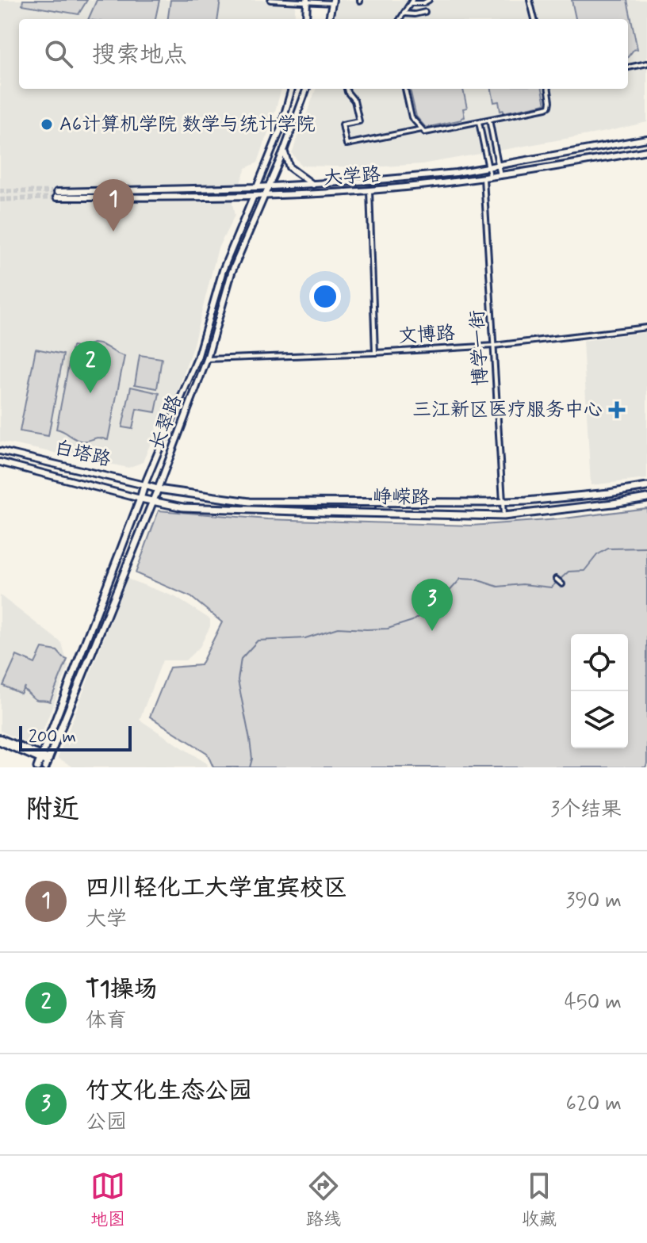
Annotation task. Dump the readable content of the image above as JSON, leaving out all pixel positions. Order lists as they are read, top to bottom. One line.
{"streets":{"main road":["大学路","长翠路","白塔路","峥嵘路"],"street":["文博路","博学一街"]},"crossings":[["大学路","博学一街"],["大学路","长翠路"],["文博路","博学一街"],["文博路","长翠路"],["博学一街","峥嵘路"],["长翠路","白塔路"],["长翠路","峥嵘路"],["白塔路","峥嵘路"]],"places":{"other":["A6计算机学院 数学与统计学院"],"health":["三江新区医疗服务中心"]},"scale_bar":"200 m","page":{"search":"搜索地点","pins":["1","2","3"],"scale":"200 m","heading":["附近","3个结果"],"list":[{"mark":"1","name":"四川轻化工大学宜宾校区","note":"大学","value":"390 m"},{"mark":"2","name":"T1操场","note":"体育","value":"450 m"},{"mark":"3","name":"竹文化生态公园","note":"公园","value":"620 m"}],"nav":["地图","路线","收藏"]}}
